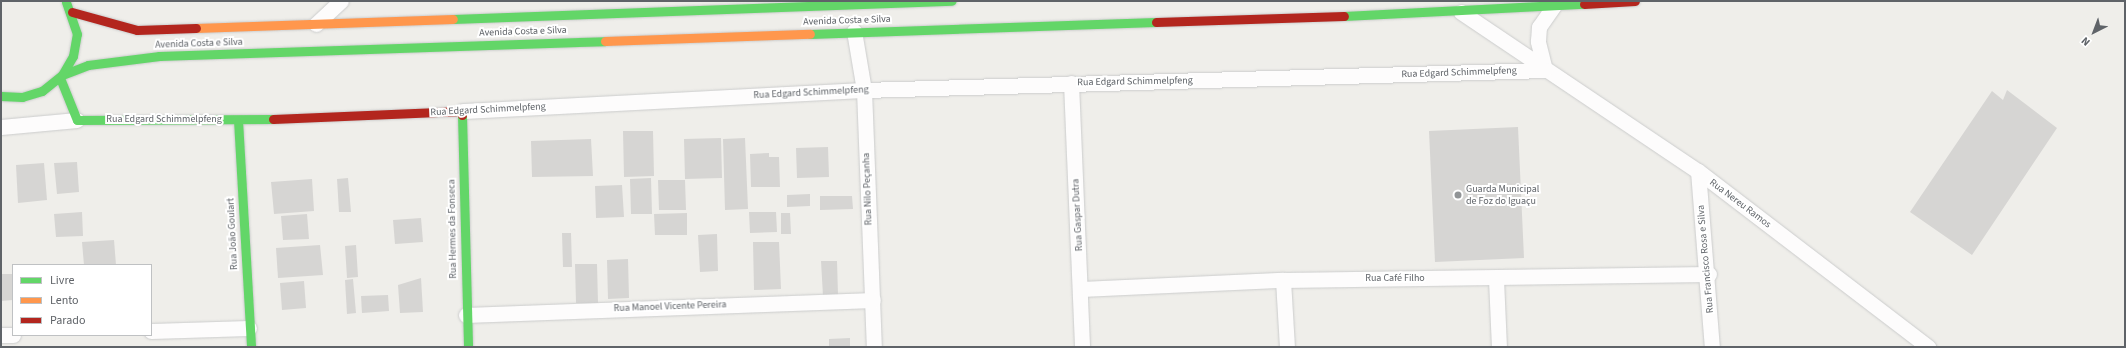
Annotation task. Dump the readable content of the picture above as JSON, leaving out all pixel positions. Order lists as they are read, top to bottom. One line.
{"streets":{"main road":["Avenida Costa e Silva","Rua Edgard Schimmelpfeng","Rua Hermes da Fonseca","Rua João Goulart"],"street":["Rua Nilo Peçanha","Rua Nereu Ramos","Rua Gaspar Dutra","Rua Francisco Rosa e Silva","Rua Café Filho","Rua Manoel Vicente Pereira"]},"crossings":[["Avenida Costa e Silva","Rua Nilo Peçanha"],["Avenida Costa e Silva","Rua Nereu Ramos"],["Rua Edgard Schimmelpfeng","Rua Nilo Peçanha"],["Rua Edgard Schimmelpfeng","Rua Nereu Ramos"],["Rua Edgard Schimmelpfeng","Rua Gaspar Dutra"],["Rua Edgard Schimmelpfeng","Rua Hermes da Fonseca"],["Rua Edgard Schimmelpfeng","Rua João Goulart"],["Rua Nilo Peçanha","Rua Manoel Vicente Pereira"],["Rua Nereu Ramos","Rua Francisco Rosa e Silva"],["Rua Gaspar Dutra","Rua Café Filho"],["Rua Hermes da Fonseca","Rua Manoel Vicente Pereira"],["Rua Francisco Rosa e Silva","Rua Café Filho"]],"places":["Guarda Municipal de Foz do Iguaçu"],"legend":["Livre","Lento","Parado"],"north":"bottom left"}
